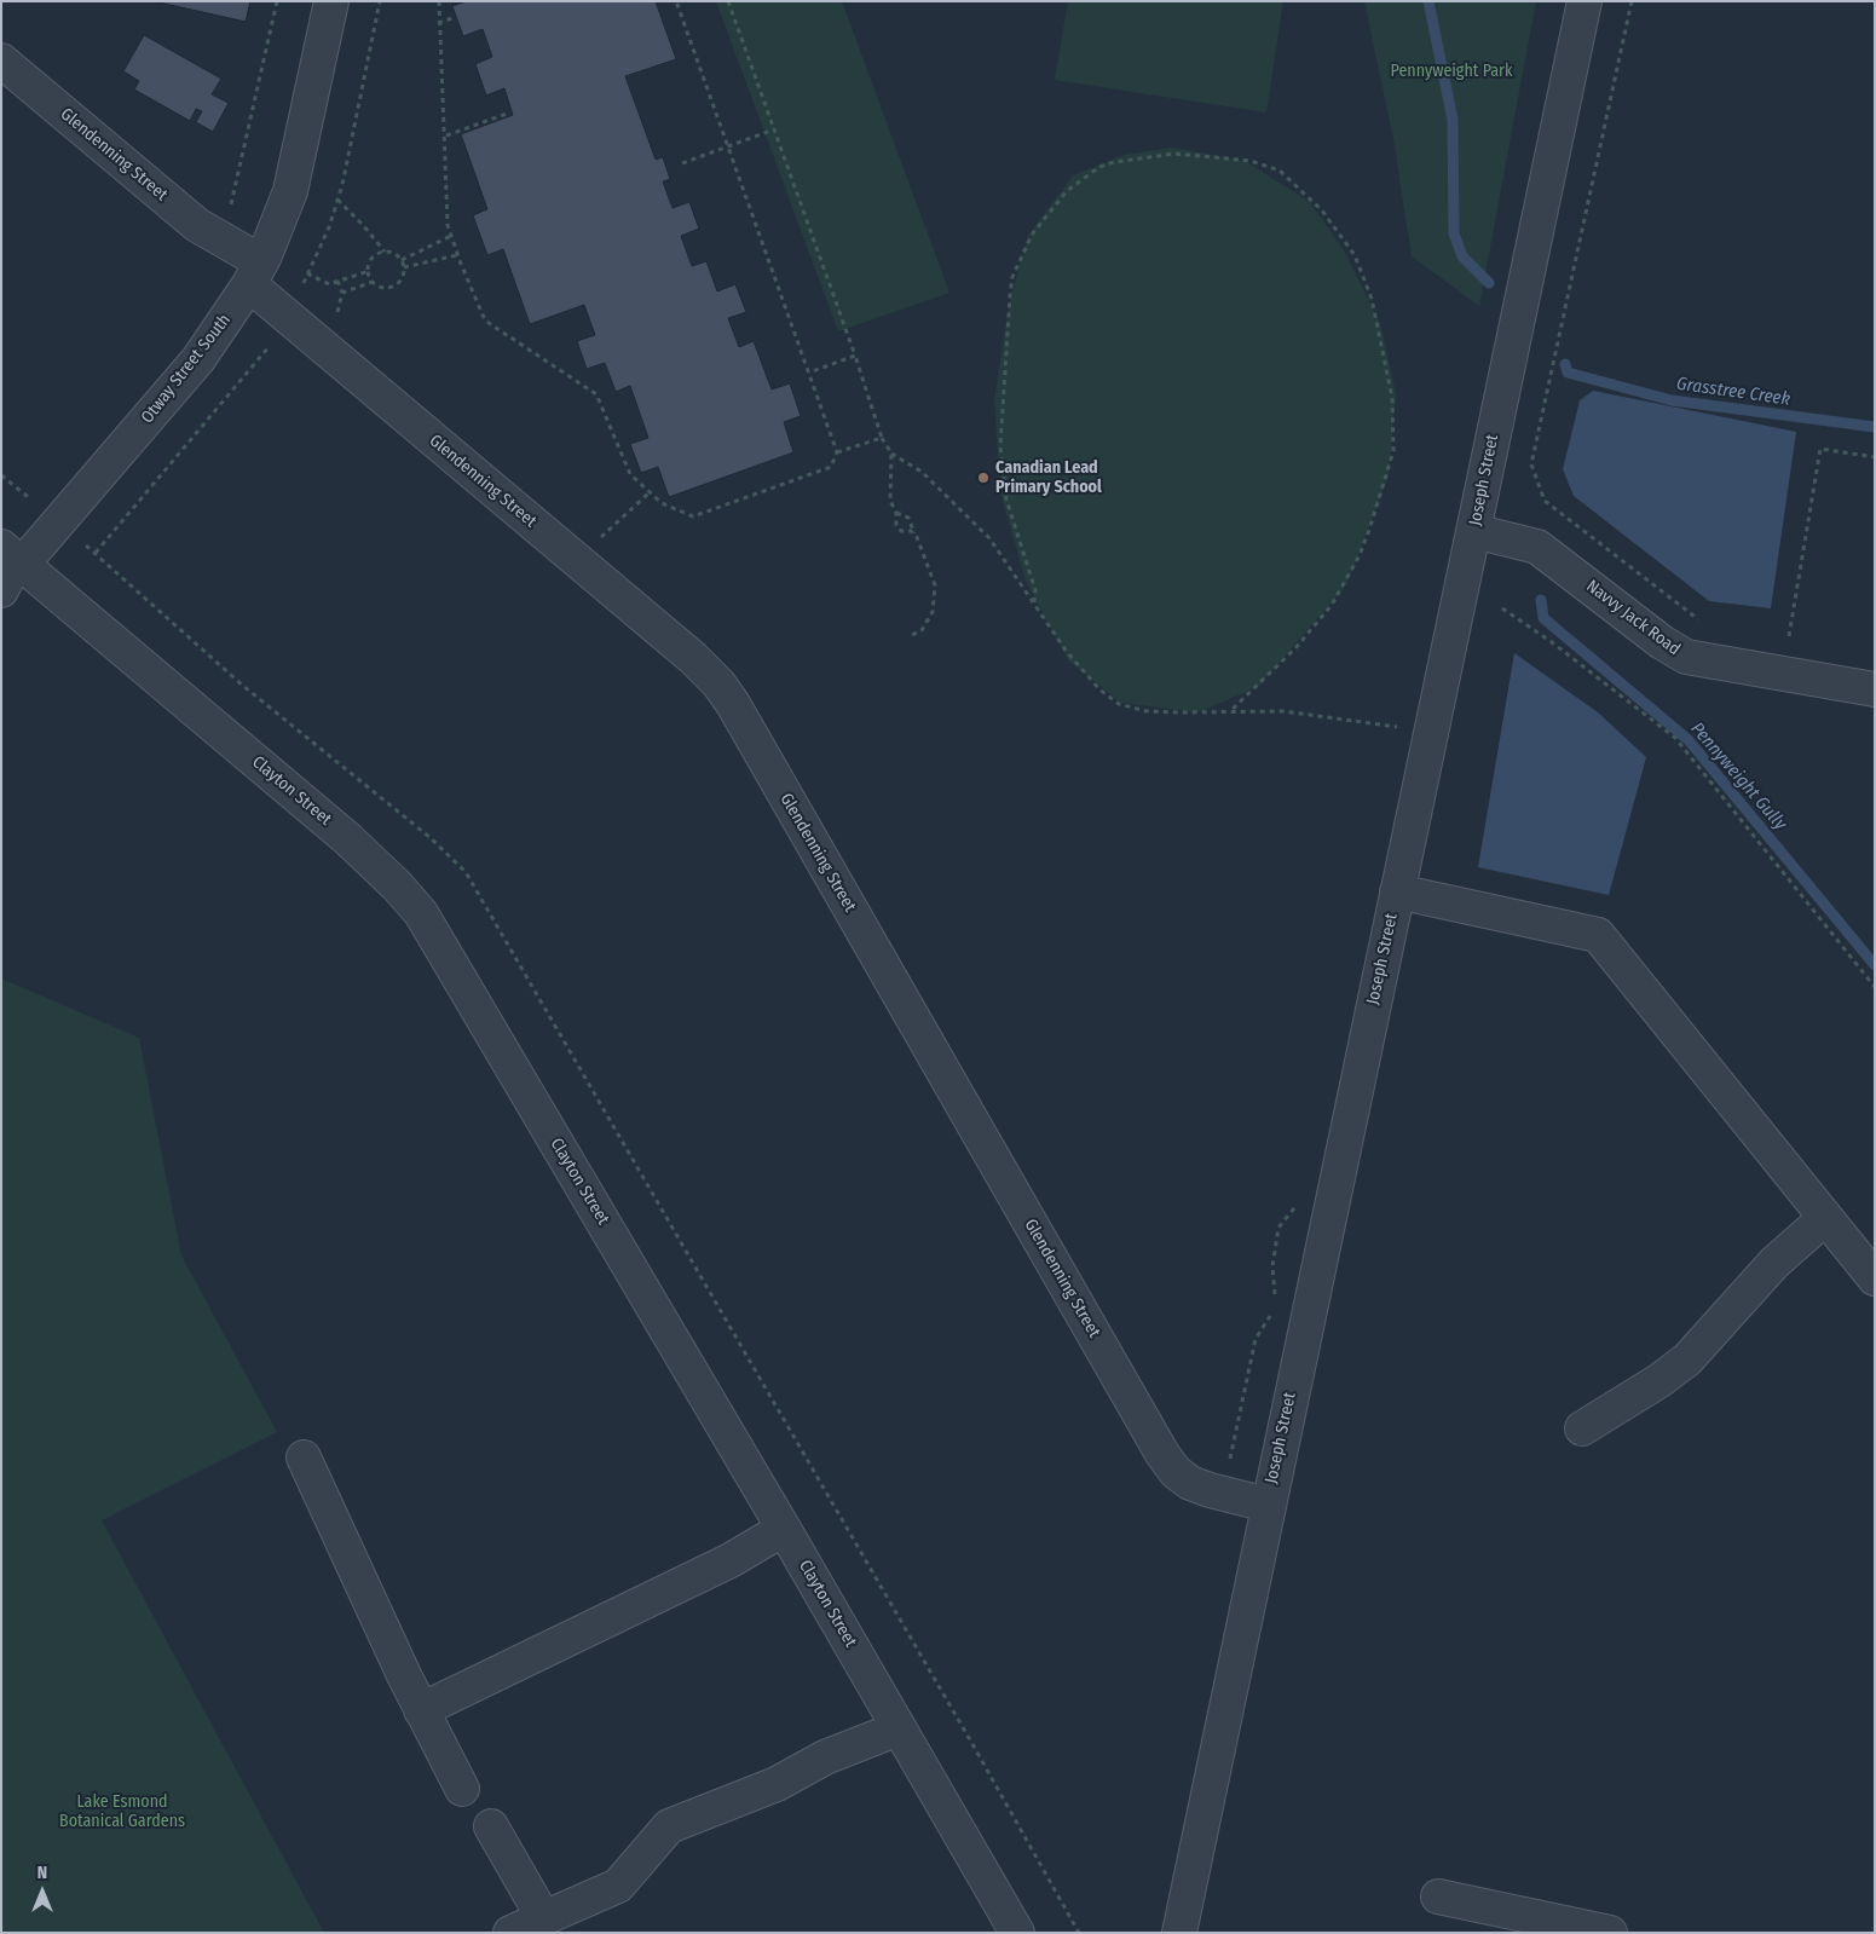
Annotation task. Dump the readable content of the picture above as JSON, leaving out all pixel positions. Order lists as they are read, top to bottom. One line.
{"streets":{"street":["Glendenning Street","Otway Street South","Joseph Street","Navvy Jack Road","Clayton Street"]},"crossings":[["Glendenning Street","Otway Street South"],["Glendenning Street","Joseph Street"],["Otway Street South","Clayton Street"],["Joseph Street","Navvy Jack Road"]],"water":["Grasstree Creek","Pennyweight Gully"],"parks":["Pennyweight Park","Lake Esmond Botanical Gardens"],"places":["Canadian Lead Primary School"],"north":"top"}
